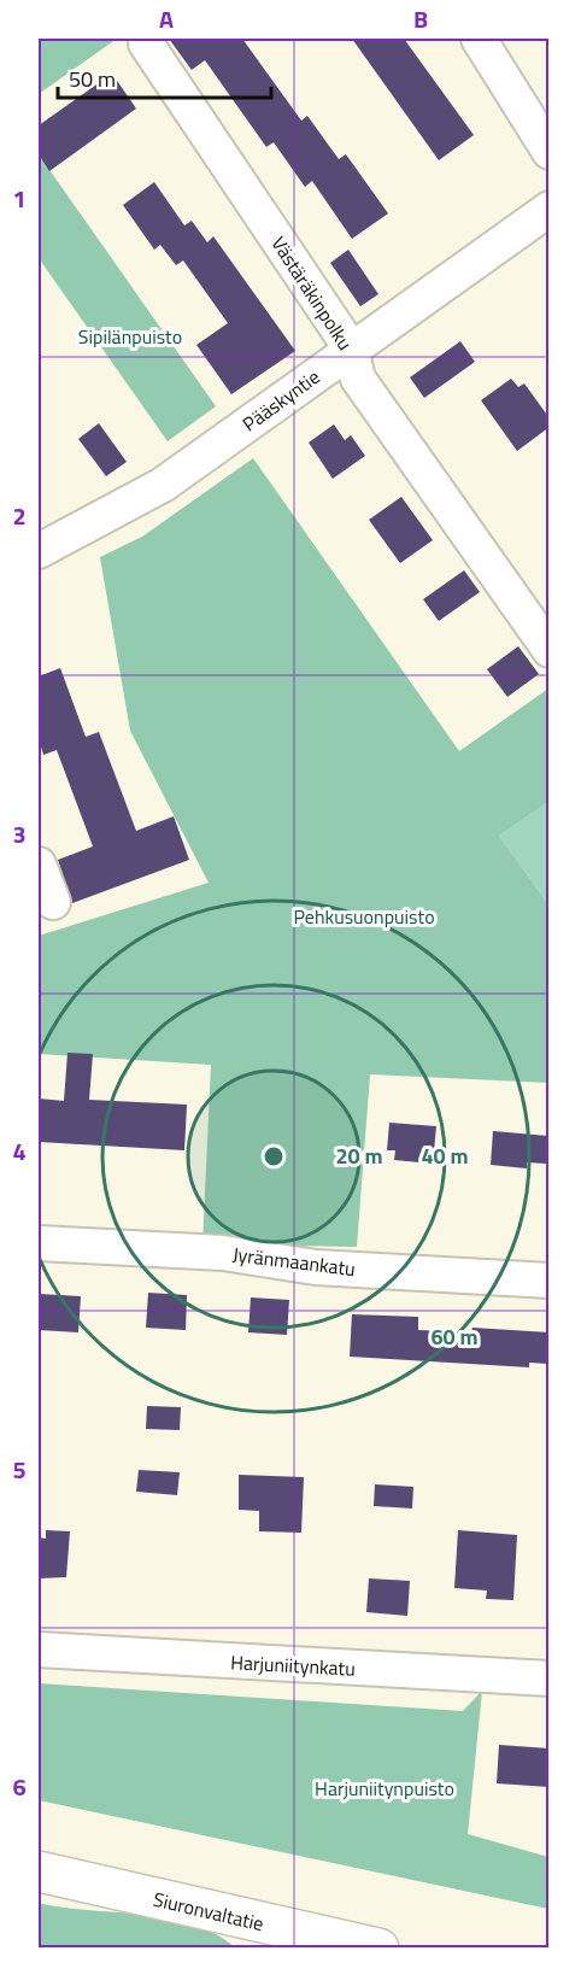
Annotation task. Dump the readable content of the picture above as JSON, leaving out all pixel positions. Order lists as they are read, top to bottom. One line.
{"streets":{"main road":["Siuronvaltatie"],"street":["Västäräkinpolku","Pääskyntie","Jyränmaankatu","Harjuniitynkatu"]},"crossings":[["Västäräkinpolku","Pääskyntie"]],"parks":["Sipilänpuisto","Pehkusuonpuisto","Harjuniitynpuisto"],"scale_bar":"50 m","grid":{"columns":["A","B"],"rows":["1","2","3","4","5","6"]},"rings":["20 m","40 m","60 m"]}
